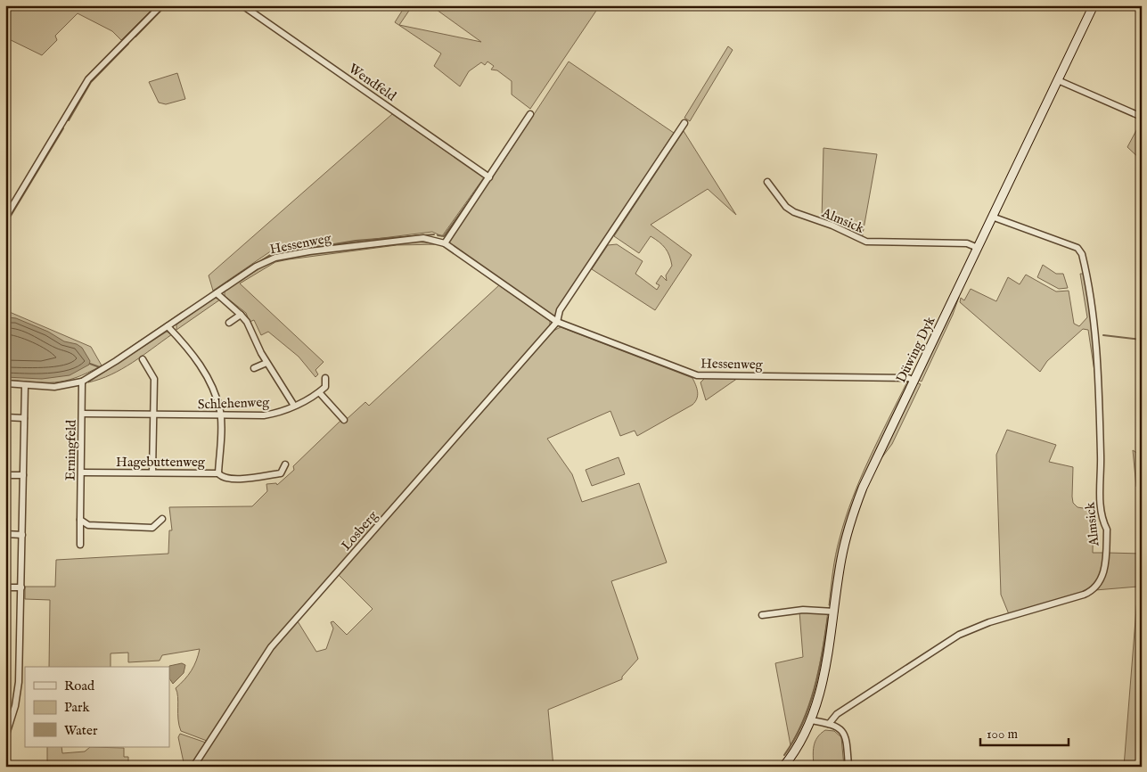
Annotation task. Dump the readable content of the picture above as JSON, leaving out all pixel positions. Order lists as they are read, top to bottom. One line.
{"streets":{"street":["Wendfeld","Almsick","Hessenweg","Düwing Dyk","Schlehenweg","Erningfeld","Hagebuttenweg","Losberg"]},"crossings":[["Almsick","Düwing Dyk"],["Hessenweg","Düwing Dyk"],["Hessenweg","Erningfeld"],["Hessenweg","Losberg"],["Schlehenweg","Erningfeld"],["Erningfeld","Hagebuttenweg"]],"legend":["Road","Park","Water"],"scale_bar":"100 m"}
